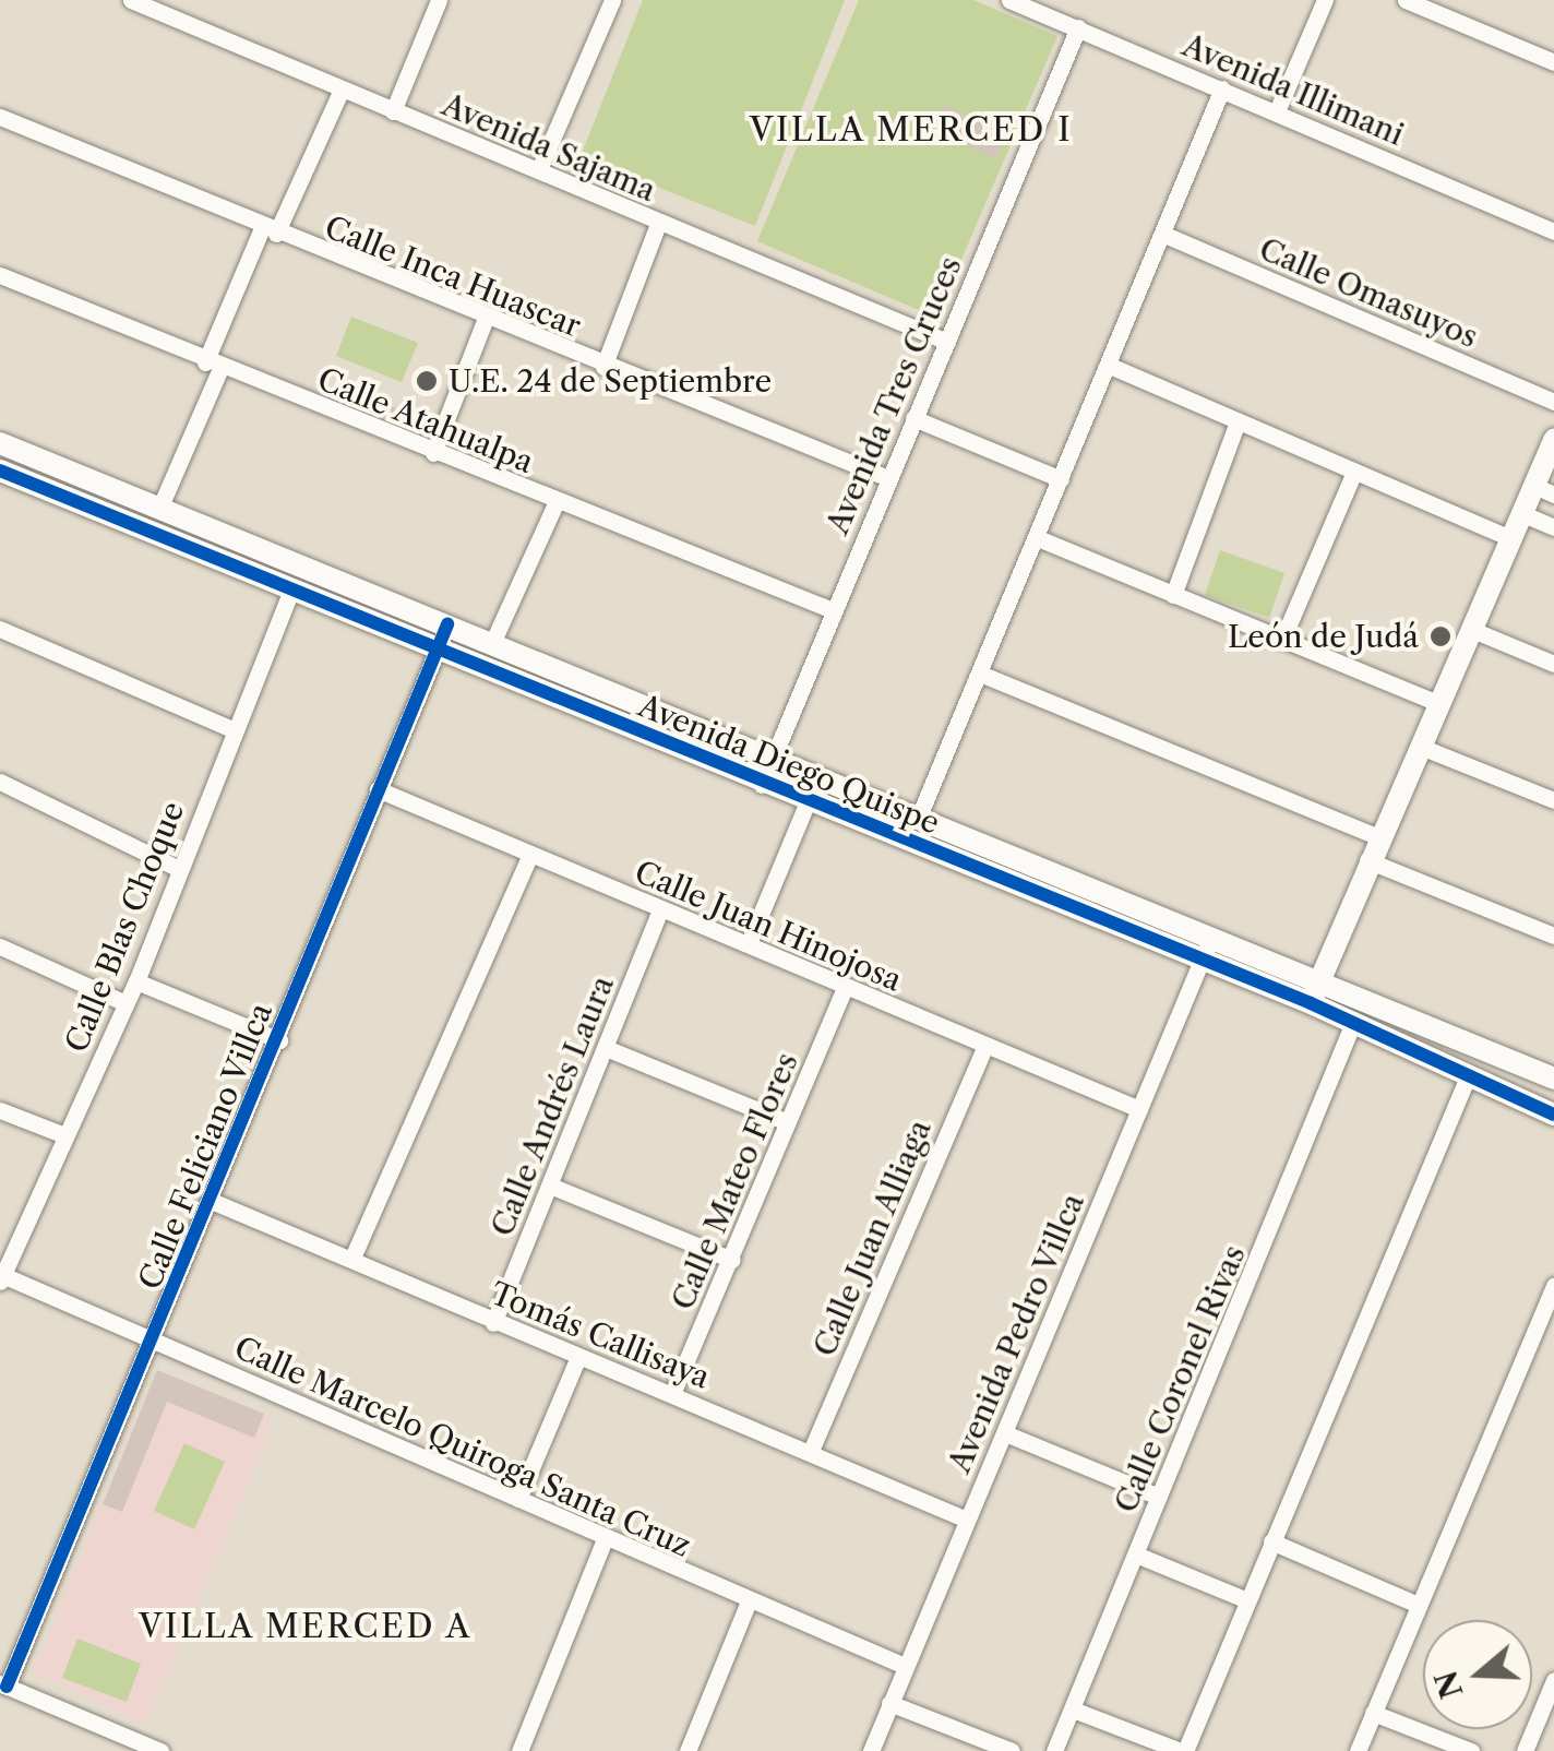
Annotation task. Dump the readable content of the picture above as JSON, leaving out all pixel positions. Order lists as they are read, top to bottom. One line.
{"streets":{"street":["Avenida Illimani","Avenida Sajama","Calle Inca Huascar","Calle Omasuyos","Avenida Tres Cruces","Calle Atahualpa","Avenida Diego Quispe","Calle Juan Hinojosa","Calle Blas Choque","Calle Andrés Laura","Calle Feliciano Villca","Calle Mateo Flores","Calle Juan Alliaga","Avenida Pedro Villca","Tomás Callisaya","Calle Coronel Rivas","Calle Marcelo Quiroga Santa Cruz"]},"crossings":[["Avenida Illimani","Avenida Tres Cruces"],["Avenida Sajama","Avenida Tres Cruces"],["Calle Inca Huascar","Avenida Tres Cruces"],["Avenida Tres Cruces","Calle Atahualpa"],["Avenida Tres Cruces","Avenida Diego Quispe"],["Avenida Diego Quispe","Calle Blas Choque"],["Avenida Diego Quispe","Calle Feliciano Villca"],["Avenida Diego Quispe","Avenida Pedro Villca"],["Avenida Diego Quispe","Calle Coronel Rivas"],["Calle Juan Hinojosa","Calle Andrés Laura"],["Calle Juan Hinojosa","Calle Feliciano Villca"],["Calle Juan Hinojosa","Calle Mateo Flores"],["Calle Juan Hinojosa","Calle Juan Alliaga"],["Calle Juan Hinojosa","Avenida Pedro Villca"],["Calle Blas Choque","Calle Marcelo Quiroga Santa Cruz"],["Calle Andrés Laura","Tomás Callisaya"],["Calle Feliciano Villca","Tomás Callisaya"],["Calle Feliciano Villca","Calle Marcelo Quiroga Santa Cruz"],["Calle Mateo Flores","Tomás Callisaya"],["Calle Juan Alliaga","Tomás Callisaya"],["Avenida Pedro Villca","Tomás Callisaya"],["Avenida Pedro Villca","Calle Marcelo Quiroga Santa Cruz"]],"districts":["VILLA MERCED I","VILLA MERCED A"],"places":["U.E. 24 de Septiembre","León de Judá"],"north":"left"}
